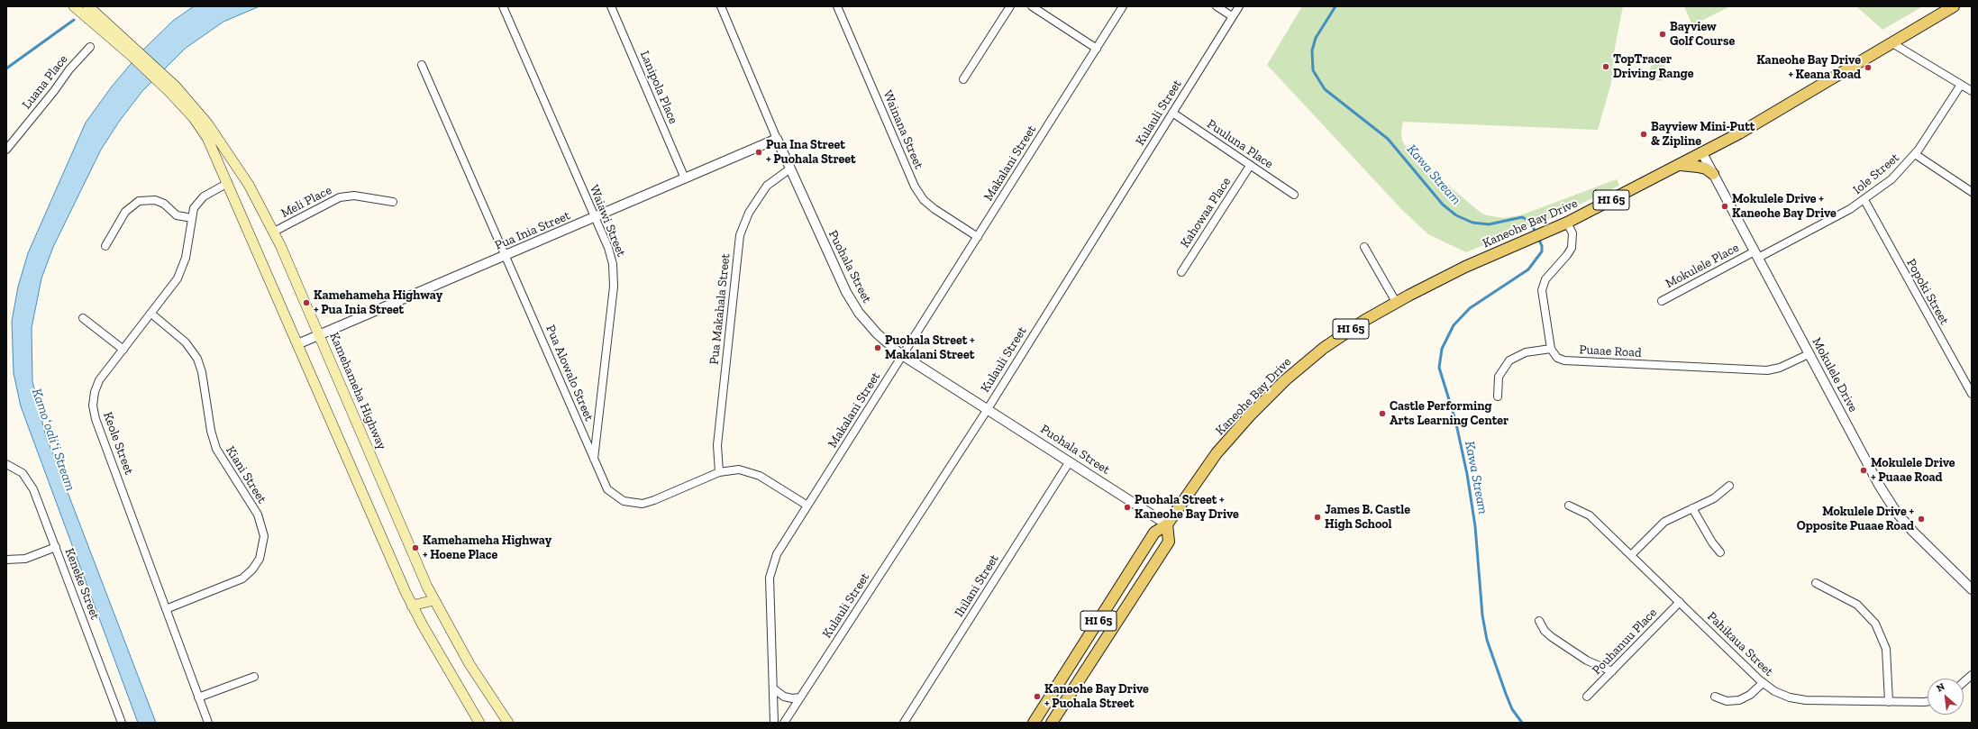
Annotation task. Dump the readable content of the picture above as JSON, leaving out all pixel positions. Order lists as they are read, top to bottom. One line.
{"streets":{"main road":["HI 65","Kaneohe Bay Drive","Kamehameha Highway"],"street":["Luana Place","Lanipola Place","Kulauli Street","Wainana Street","Puuluna Place","Makalani Street","Iole Street","Meli Place","Kahowaa Place","Waiawi Street","Pua Inia Street","Mokulele Place","Puohala Street","Popoki Street","Pua Makahala Street","Puaae Road","Pua Alowalo Street","Mokulele Drive","Keole Street","Kiani Street","Keneke Street","Ihilani Street","Pouhanuu Place","Pahikaua Street"]},"crossings":[["Lanipola Place","Pua Inia Street"],["Kulauli Street","Puuluna Place"],["Kulauli Street","Puohala Street"],["Wainana Street","Makalani Street"],["Puuluna Place","Kahowaa Place"],["Makalani Street","Puohala Street"],["Makalani Street","Pua Alowalo Street"],["Iole Street","Mokulele Place"],["Iole Street","Popoki Street"],["Iole Street","Mokulele Drive"],["HI 65","Kaneohe Bay Drive"],["HI 65","Puohala Street"],["Meli Place","Kamehameha Highway"],["Waiawi Street","Pua Inia Street"],["Waiawi Street","Pua Alowalo Street"],["Kaneohe Bay Drive","Puohala Street"],["Kaneohe Bay Drive","Mokulele Drive"],["Pua Inia Street","Puohala Street"],["Pua Inia Street","Pua Alowalo Street"],["Pua Inia Street","Kamehameha Highway"],["Mokulele Place","Mokulele Drive"],["Puohala Street","Pua Makahala Street"],["Puohala Street","Ihilani Street"],["Pua Makahala Street","Pua Alowalo Street"],["Puaae Road","Mokulele Drive"],["Kamehameha Highway","Keole Street"],["Keole Street","Kiani Street"],["Pouhanuu Place","Pahikaua Street"]],"water":["Kawa Stream","Kamoʻoaliʻi Stream"],"places":["Bayview Golf Course","TopTracer Driving Range","Kaneohe Bay Drive + Keana Road","Bayview Mini-Putt & Zipline","Pua Ina Street + Puohala Street","Mokulele Drive + Kaneohe Bay Drive","Kamehameha Highway + Pua Inia Street","Puohala Street + Makalani Street","Castle Performing Arts Learning Center","Mokulele Drive + Puaae Road","Puohala Street + Kaneohe Bay Drive","James B. Castle High School","Mokulele Drive + Opposite Puaae Road","Kamehameha Highway + Hoene Place","Kaneohe Bay Drive + Puohala Street"],"north":"top left"}
